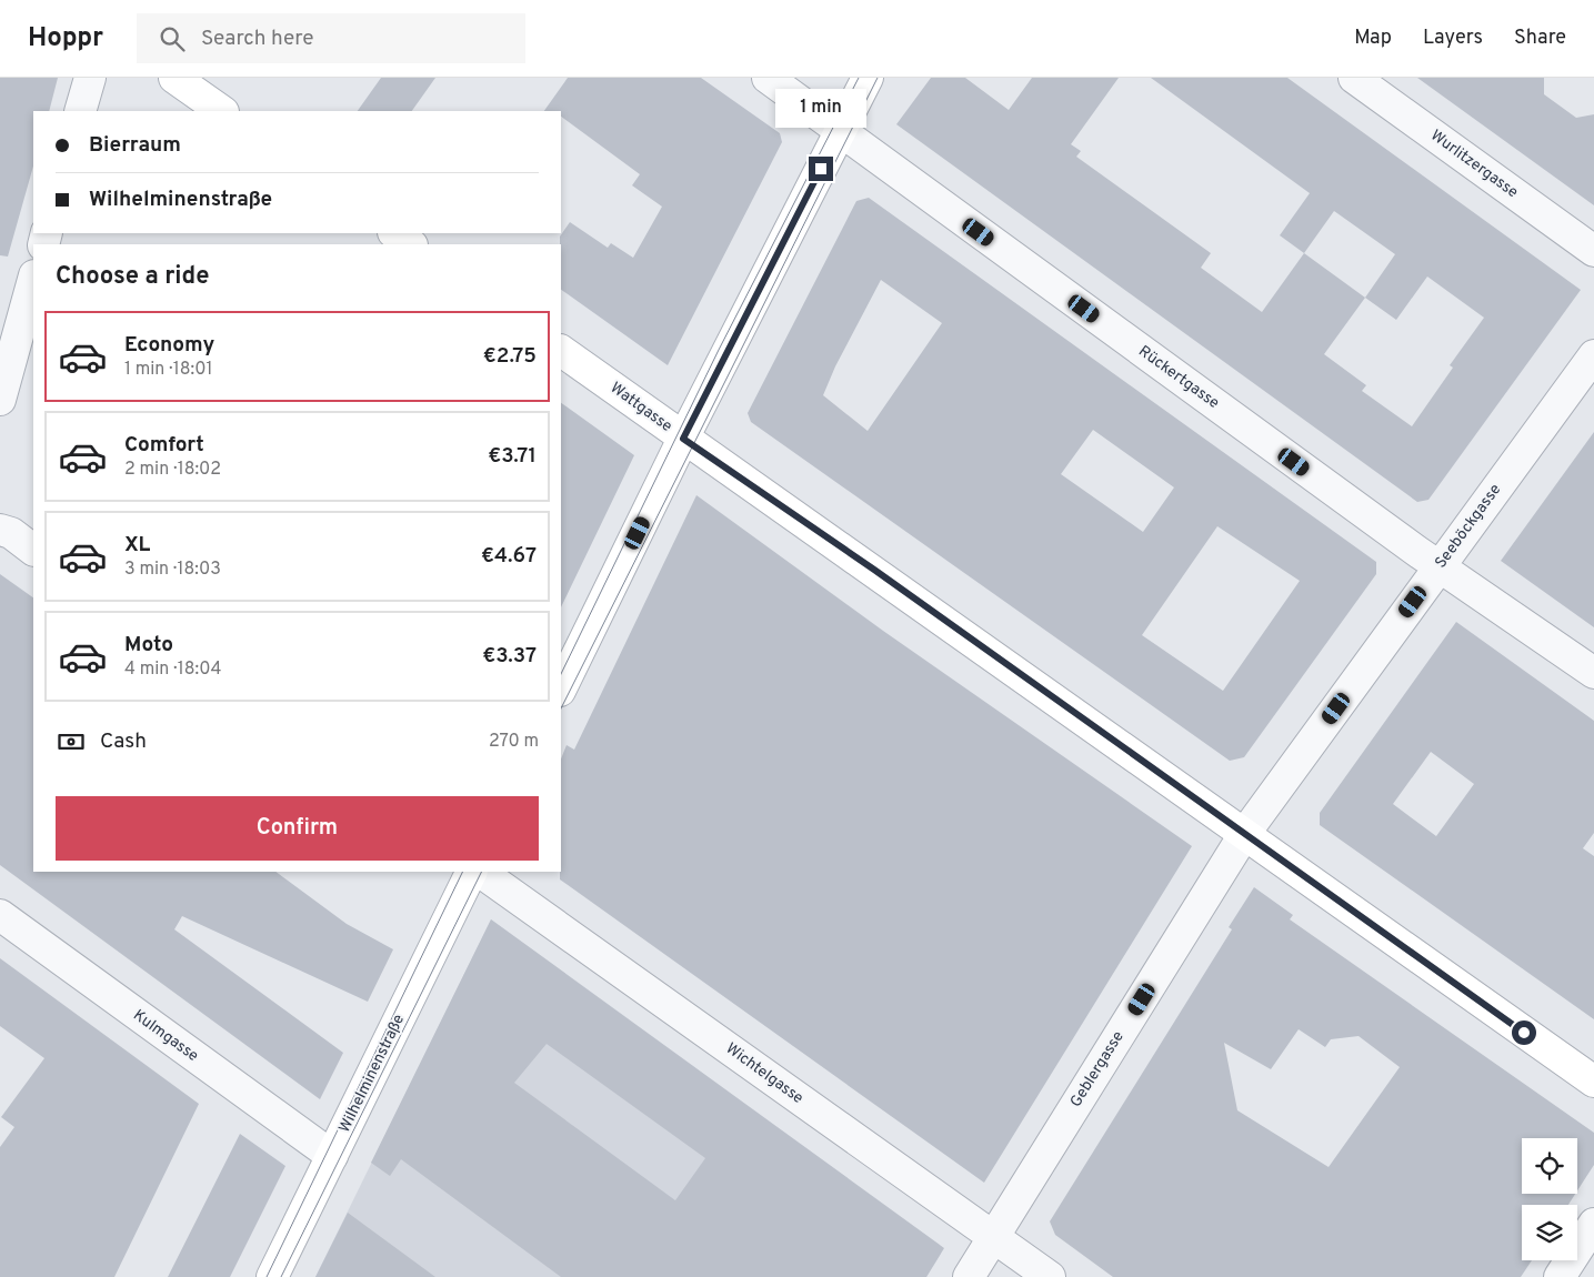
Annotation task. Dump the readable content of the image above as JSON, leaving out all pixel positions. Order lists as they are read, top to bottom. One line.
{"streets":{"main road":["Wattgasse","Wilhelminenstraße"],"street":["Wurlitzergasse","Rückertgasse","Seeböckgasse","Kulmgasse","Geblergasse","Wichtelgasse"]},"crossings":[["Rückertgasse","Seeböckgasse"],["Wattgasse","Seeböckgasse"],["Wattgasse","Geblergasse"],["Seeböckgasse","Geblergasse"],["Kulmgasse","Wilhelminenstraße"],["Geblergasse","Wichtelgasse"]],"page":{"header":"Hoppr","search":"Search here","nav":["Map","Layers","Share"],"bubble":"1 min","banner":["Bierraum","Wilhelminenstraße"],"heading":"Choose a ride","list":[{"name":"Economy","note":"1 min · 18:01","value":"€2.75"},{"name":"Comfort","note":"2 min · 18:02","value":"€3.71"},{"name":"XL","note":"3 min · 18:03","value":"€4.67"},{"name":"Moto","note":"4 min · 18:04","value":"€3.37"}],"pay":["Cash","270 m"],"buttons":"Confirm"}}
